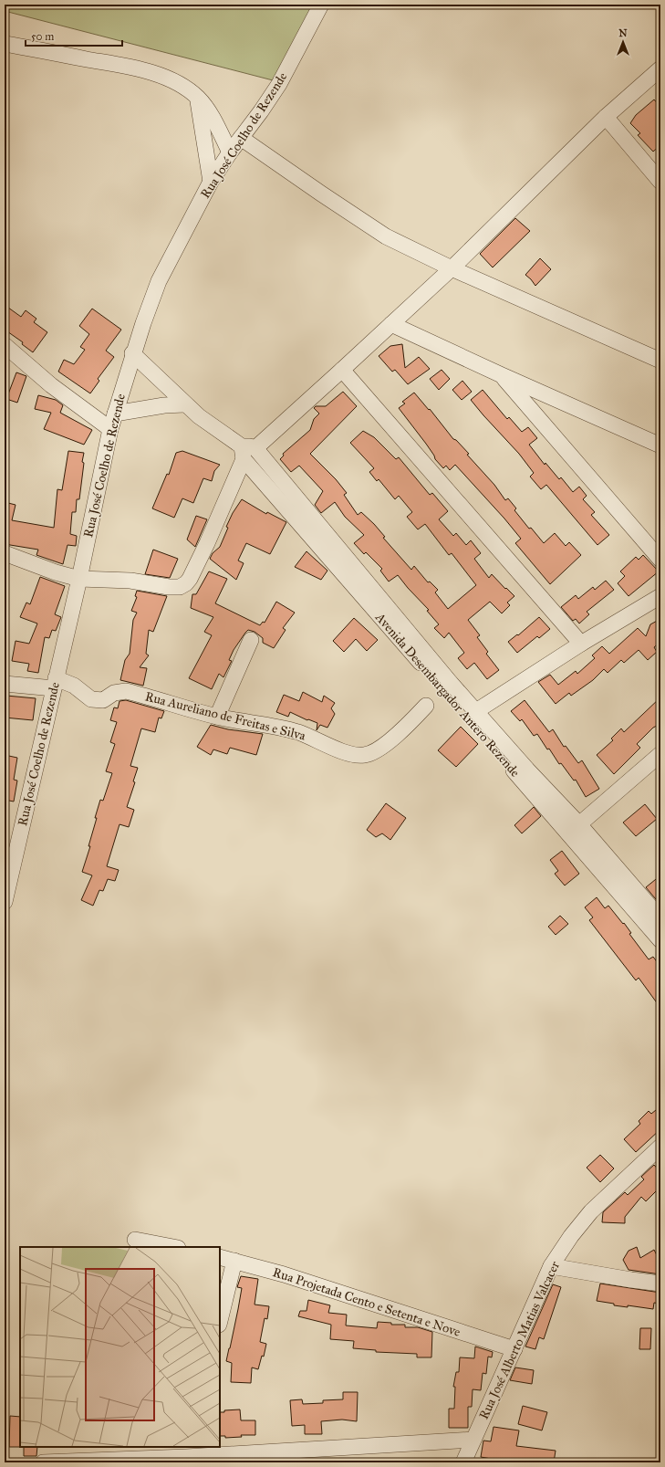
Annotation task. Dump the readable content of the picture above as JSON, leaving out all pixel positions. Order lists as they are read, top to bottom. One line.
{"streets":{"street":["Rua José Coelho de Rezende","Avenida Desembargador Antero Rezende","Rua Aureliano de Freitas e Silva","Rua Projetada Cento e Setenta e Nove","Rua José Alberto Matias Valcacer"]},"crossings":[["Rua José Coelho de Rezende","Avenida Desembargador Antero Rezende"],["Rua José Coelho de Rezende","Rua Aureliano de Freitas e Silva"],["Rua Projetada Cento e Setenta e Nove","Rua José Alberto Matias Valcacer"]],"scale_bar":"50 m","north":"top"}
